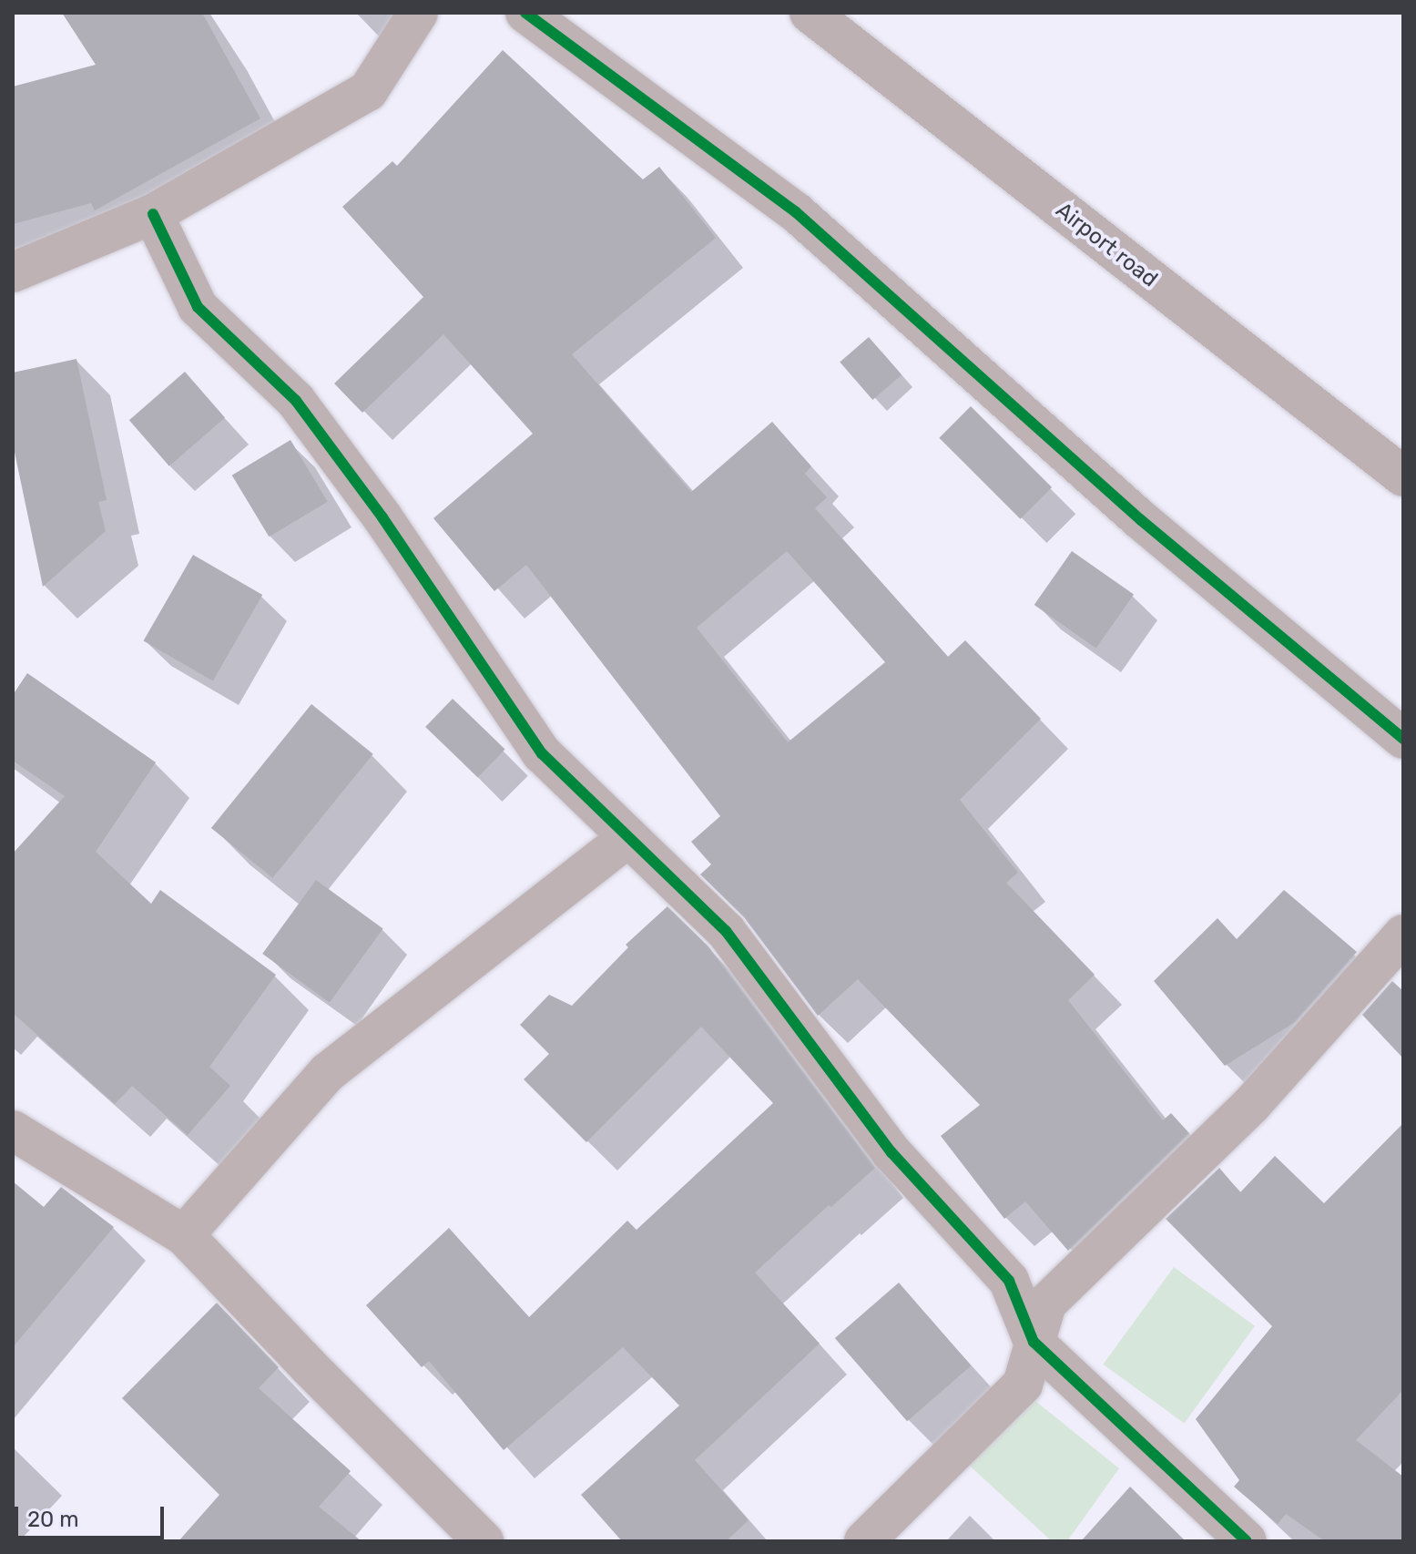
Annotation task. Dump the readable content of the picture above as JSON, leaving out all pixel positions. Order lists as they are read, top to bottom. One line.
{"streets":{"main road":["Airport road"]},"scale_bar":"20 m"}
